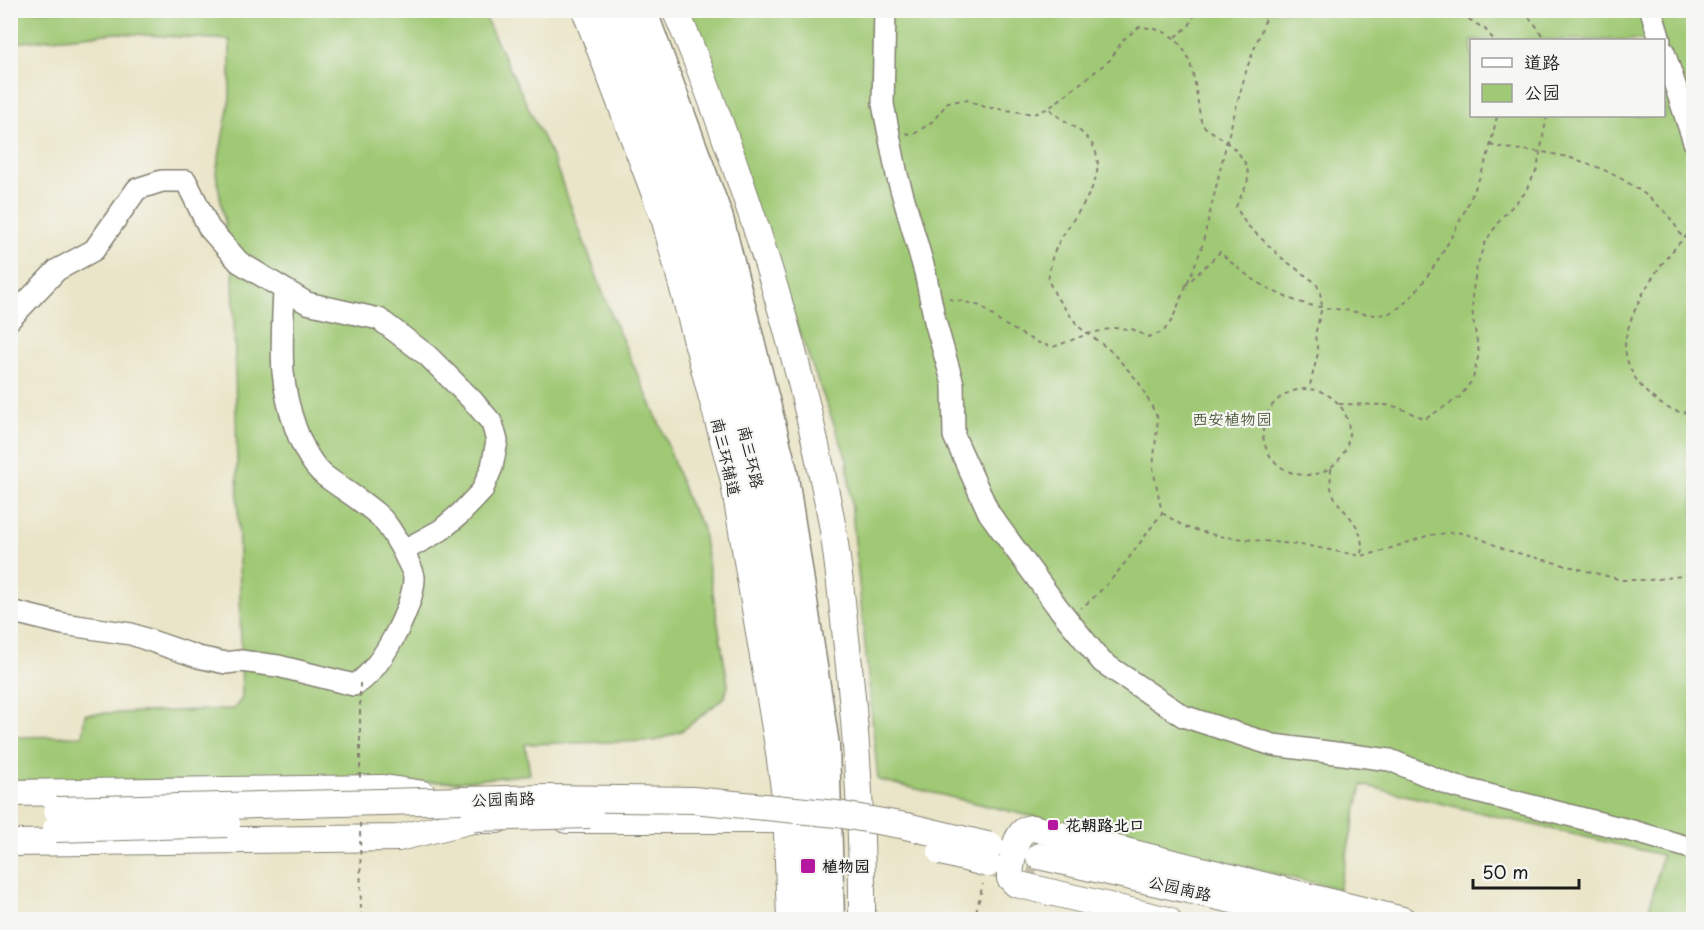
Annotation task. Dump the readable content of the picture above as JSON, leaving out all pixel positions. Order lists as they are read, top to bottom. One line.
{"streets":{"highway":["南三环路"],"main road":["南三环辅道","公园南路"]},"parks":["西安植物园"],"places":{"transit":["花朝路北口","植物园"]},"legend":["道路","公园"],"scale_bar":"50 m"}
